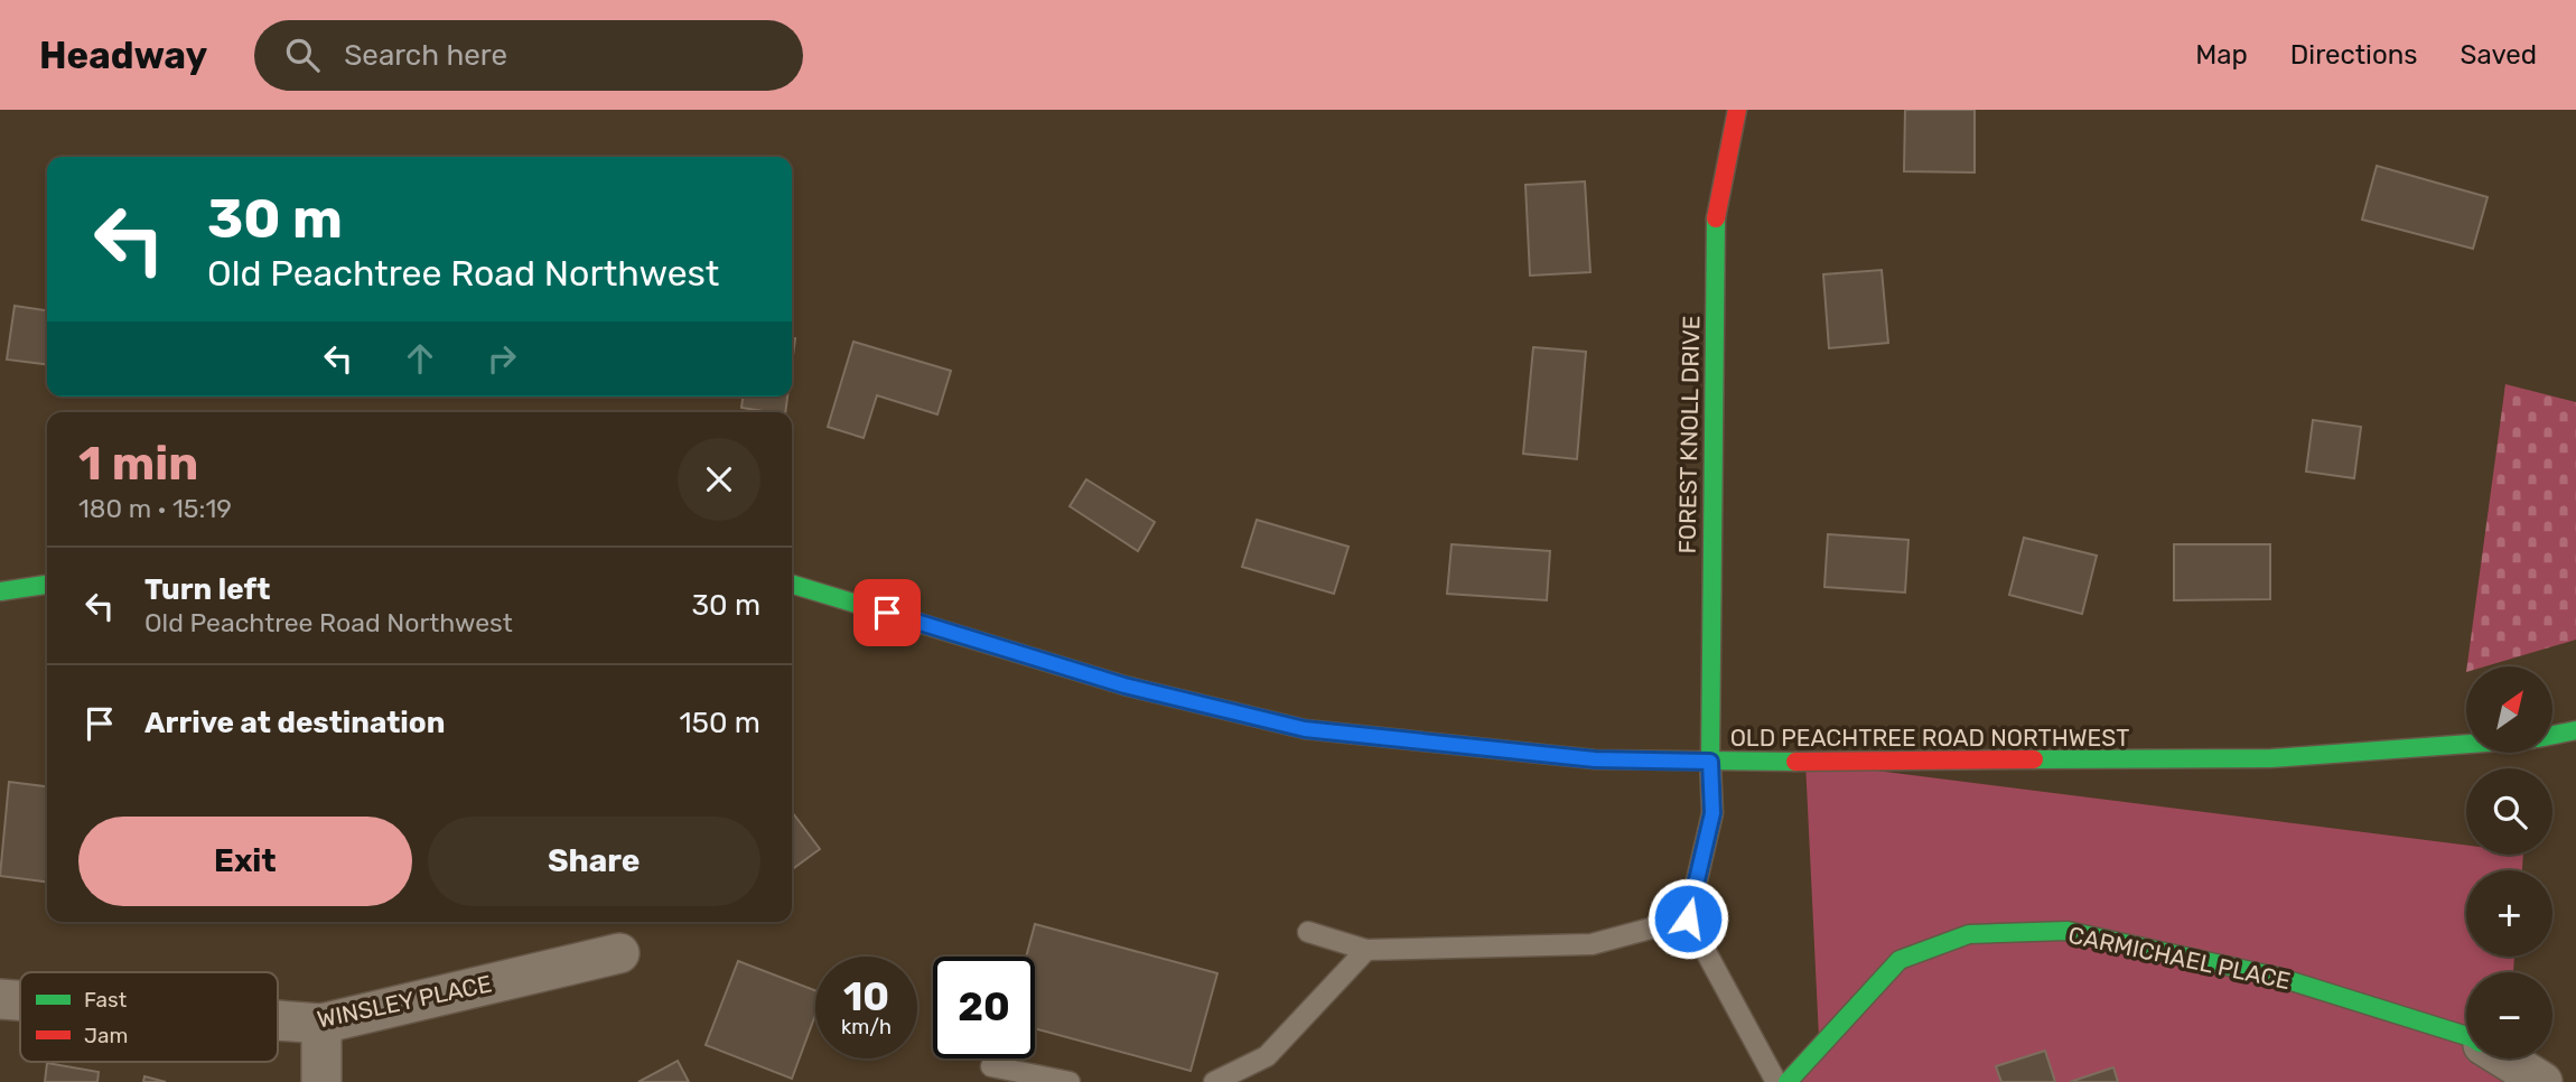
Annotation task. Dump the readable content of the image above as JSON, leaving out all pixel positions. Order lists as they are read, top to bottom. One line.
{"streets":{"main road":["FOREST KNOLL DRIVE","OLD PEACHTREE ROAD NORTHWEST","CARMICHAEL PLACE"],"street":["WINSLEY PLACE"]},"crossings":[["FOREST KNOLL DRIVE","OLD PEACHTREE ROAD NORTHWEST"]],"legend":["Fast","Jam"],"north":"top right","page":{"header":"Headway","search":"Search here","nav":["Map","Directions","Saved"],"turn":["30 m","Old Peachtree Road Northwest"],"heading":["1 min","180 m · 15:19"],"list":[{"name":"Turn left","note":"Old Peachtree Road Northwest","value":"30 m"},{"name":"Arrive at destination","value":"150 m"}],"map_buttons":["+","−"],"buttons":["Exit","Share"],"speed":"10 km/h","limit":"20"}}
